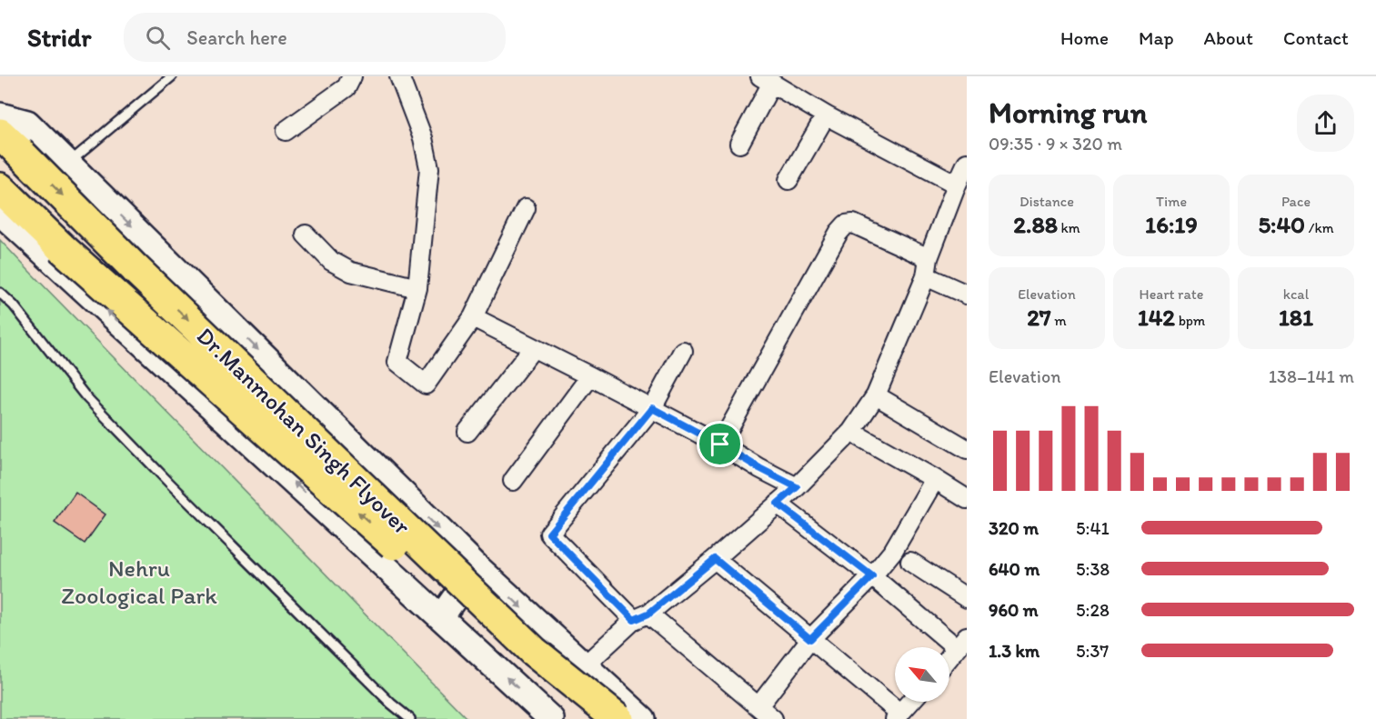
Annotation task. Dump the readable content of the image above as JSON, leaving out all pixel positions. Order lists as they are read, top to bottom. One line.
{"streets":{"highway":["Dr.Manmohan Singh Flyover"]},"parks":["Nehru Zoological Park"],"north":"top left","page":{"header":"Stridr","search":"Search here","nav":["Home","Map","About","Contact"],"heading":["Morning run","09:35 · 9 × 320 m"],"stats":[["Distance","2.88 km"],["Time","16:19"],["Pace","5:40 /km"],["Elevation","27 m"],["Heart rate","142 bpm"],["kcal","181"]],"chart":["Elevation","138–141 m"],"list":[{"name":"320 m","note":"5:41"},{"name":"640 m","note":"5:38"},{"name":"960 m","note":"5:28"},{"name":"1.3 km","note":"5:37"}]}}
